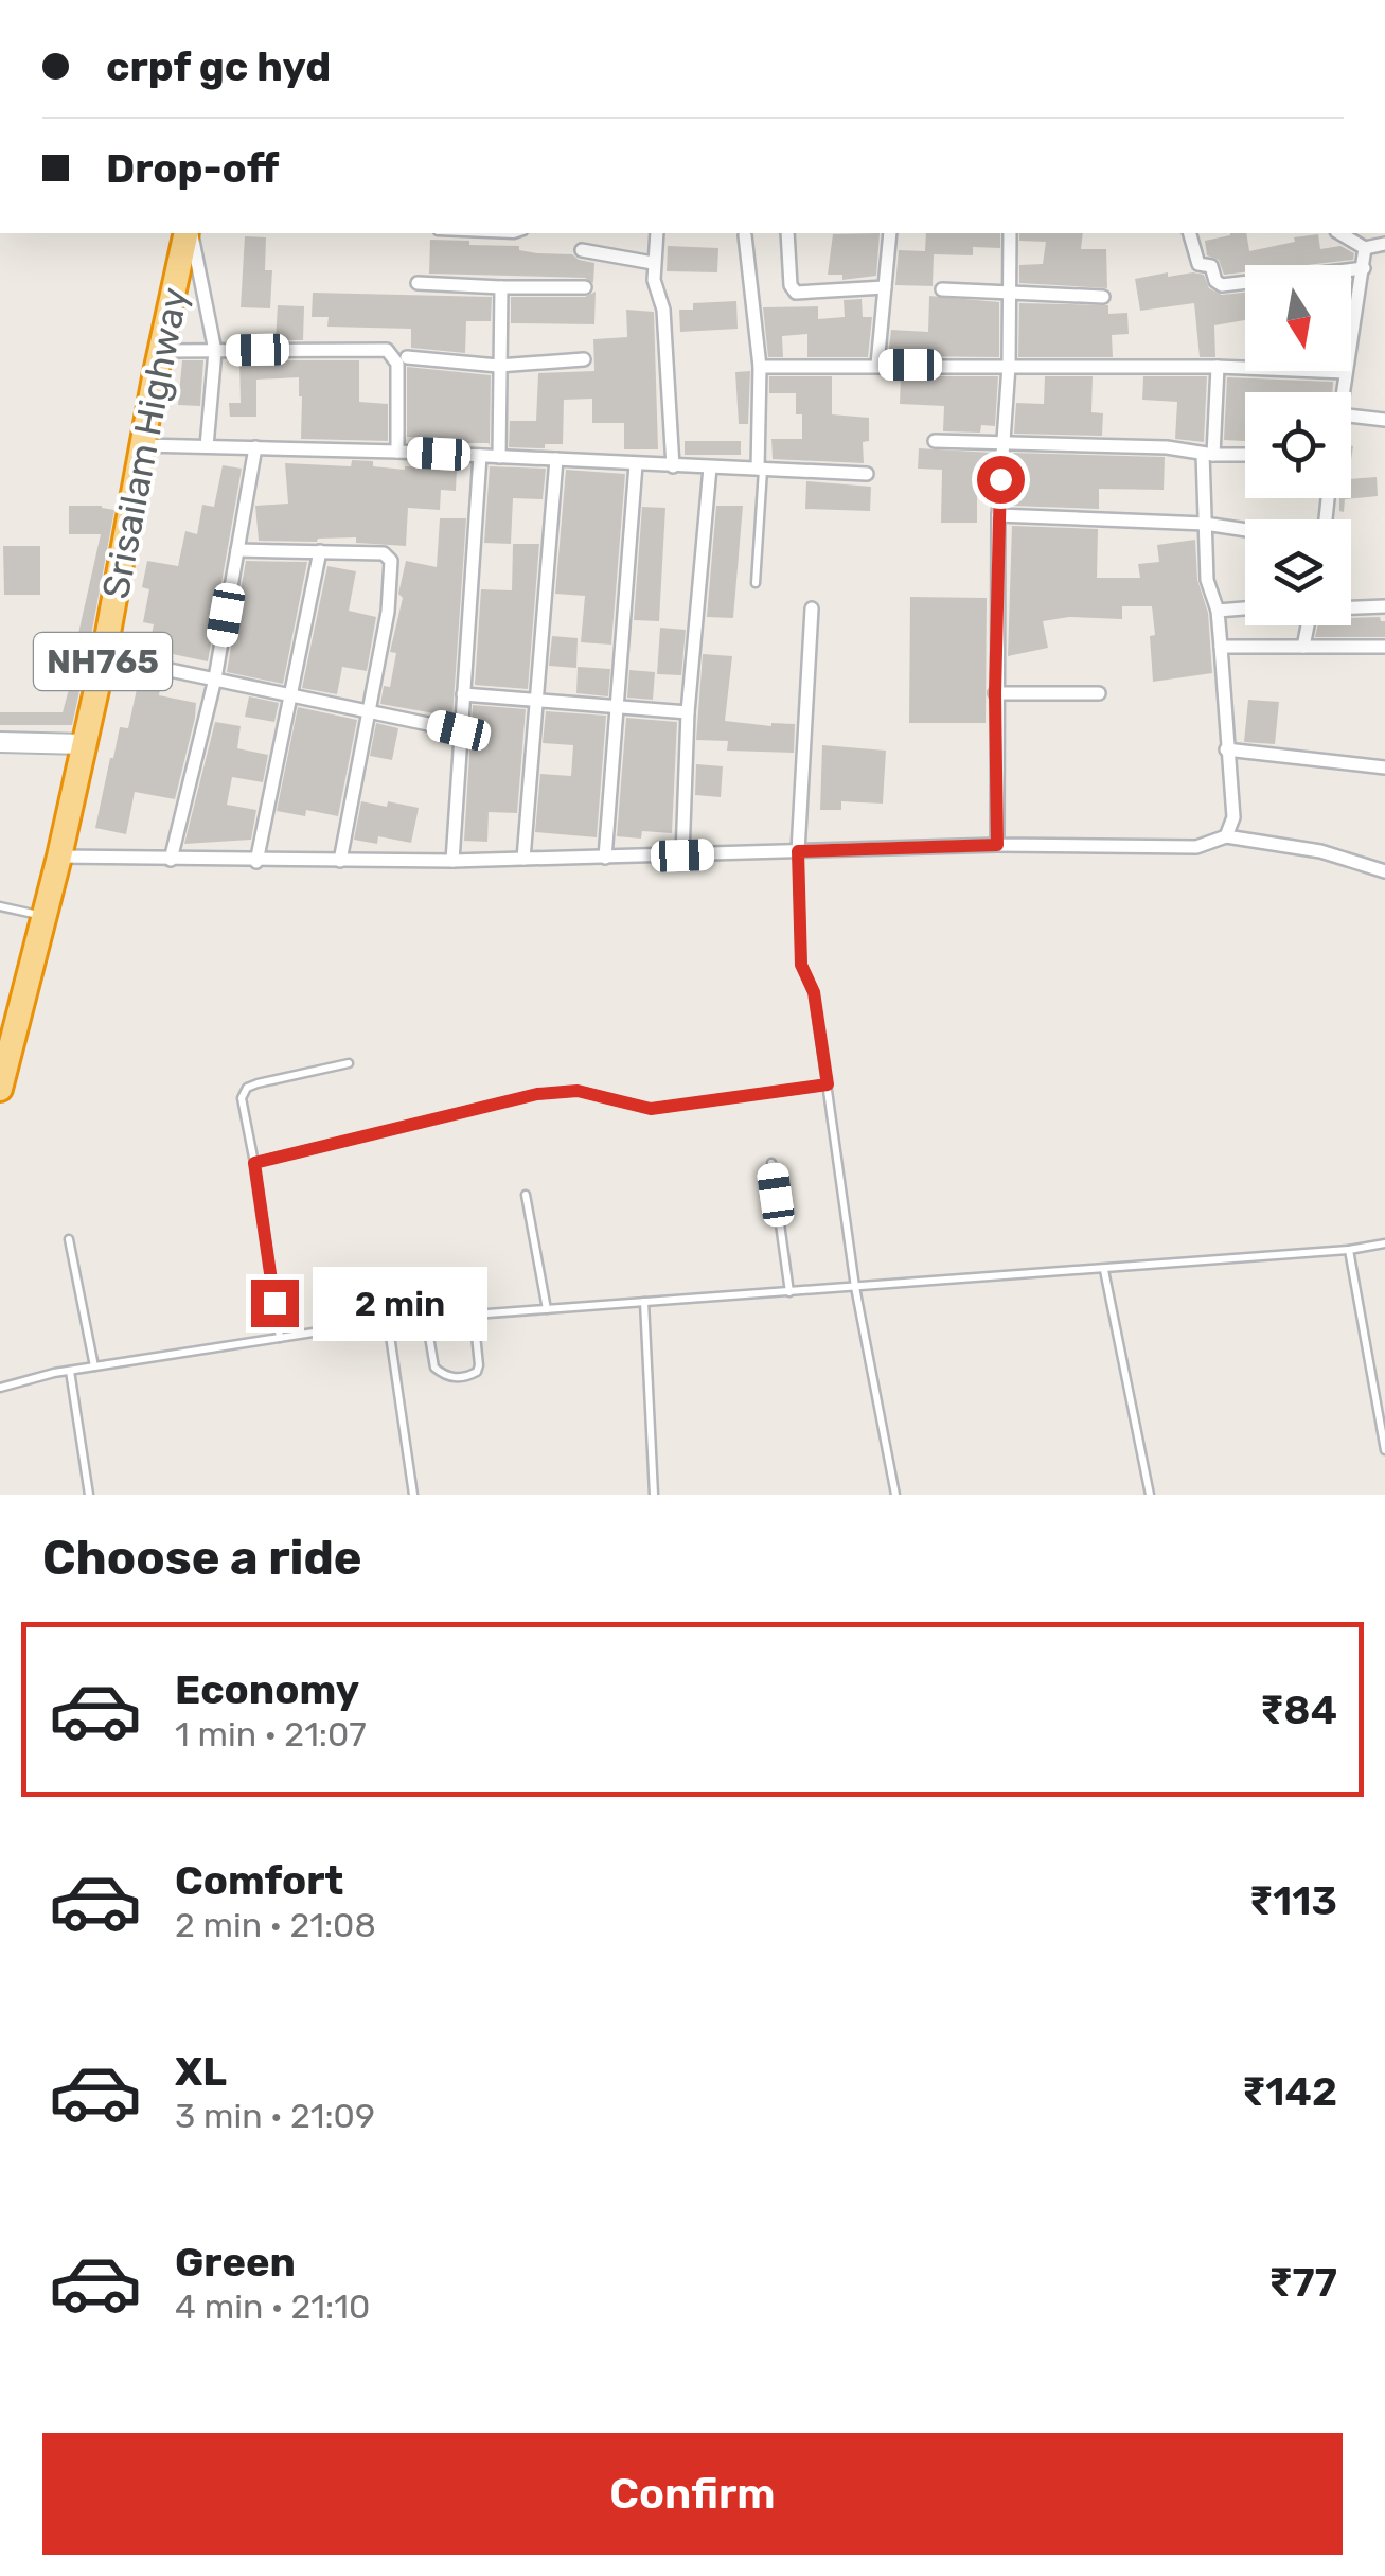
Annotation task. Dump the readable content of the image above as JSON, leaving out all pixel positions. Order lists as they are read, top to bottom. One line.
{"streets":{"highway":["Srisailam Highway","NH765"]},"north":"bottom","page":{"banner":["crpf gc hyd","Drop-off"],"bubble":"2 min","heading":"Choose a ride","list":[{"name":"Economy","note":"1 min · 21:07","value":"₹84"},{"name":"Comfort","note":"2 min · 21:08","value":"₹113"},{"name":"XL","note":"3 min · 21:09","value":"₹142"},{"name":"Green","note":"4 min · 21:10","value":"₹77"}],"buttons":"Confirm"}}
